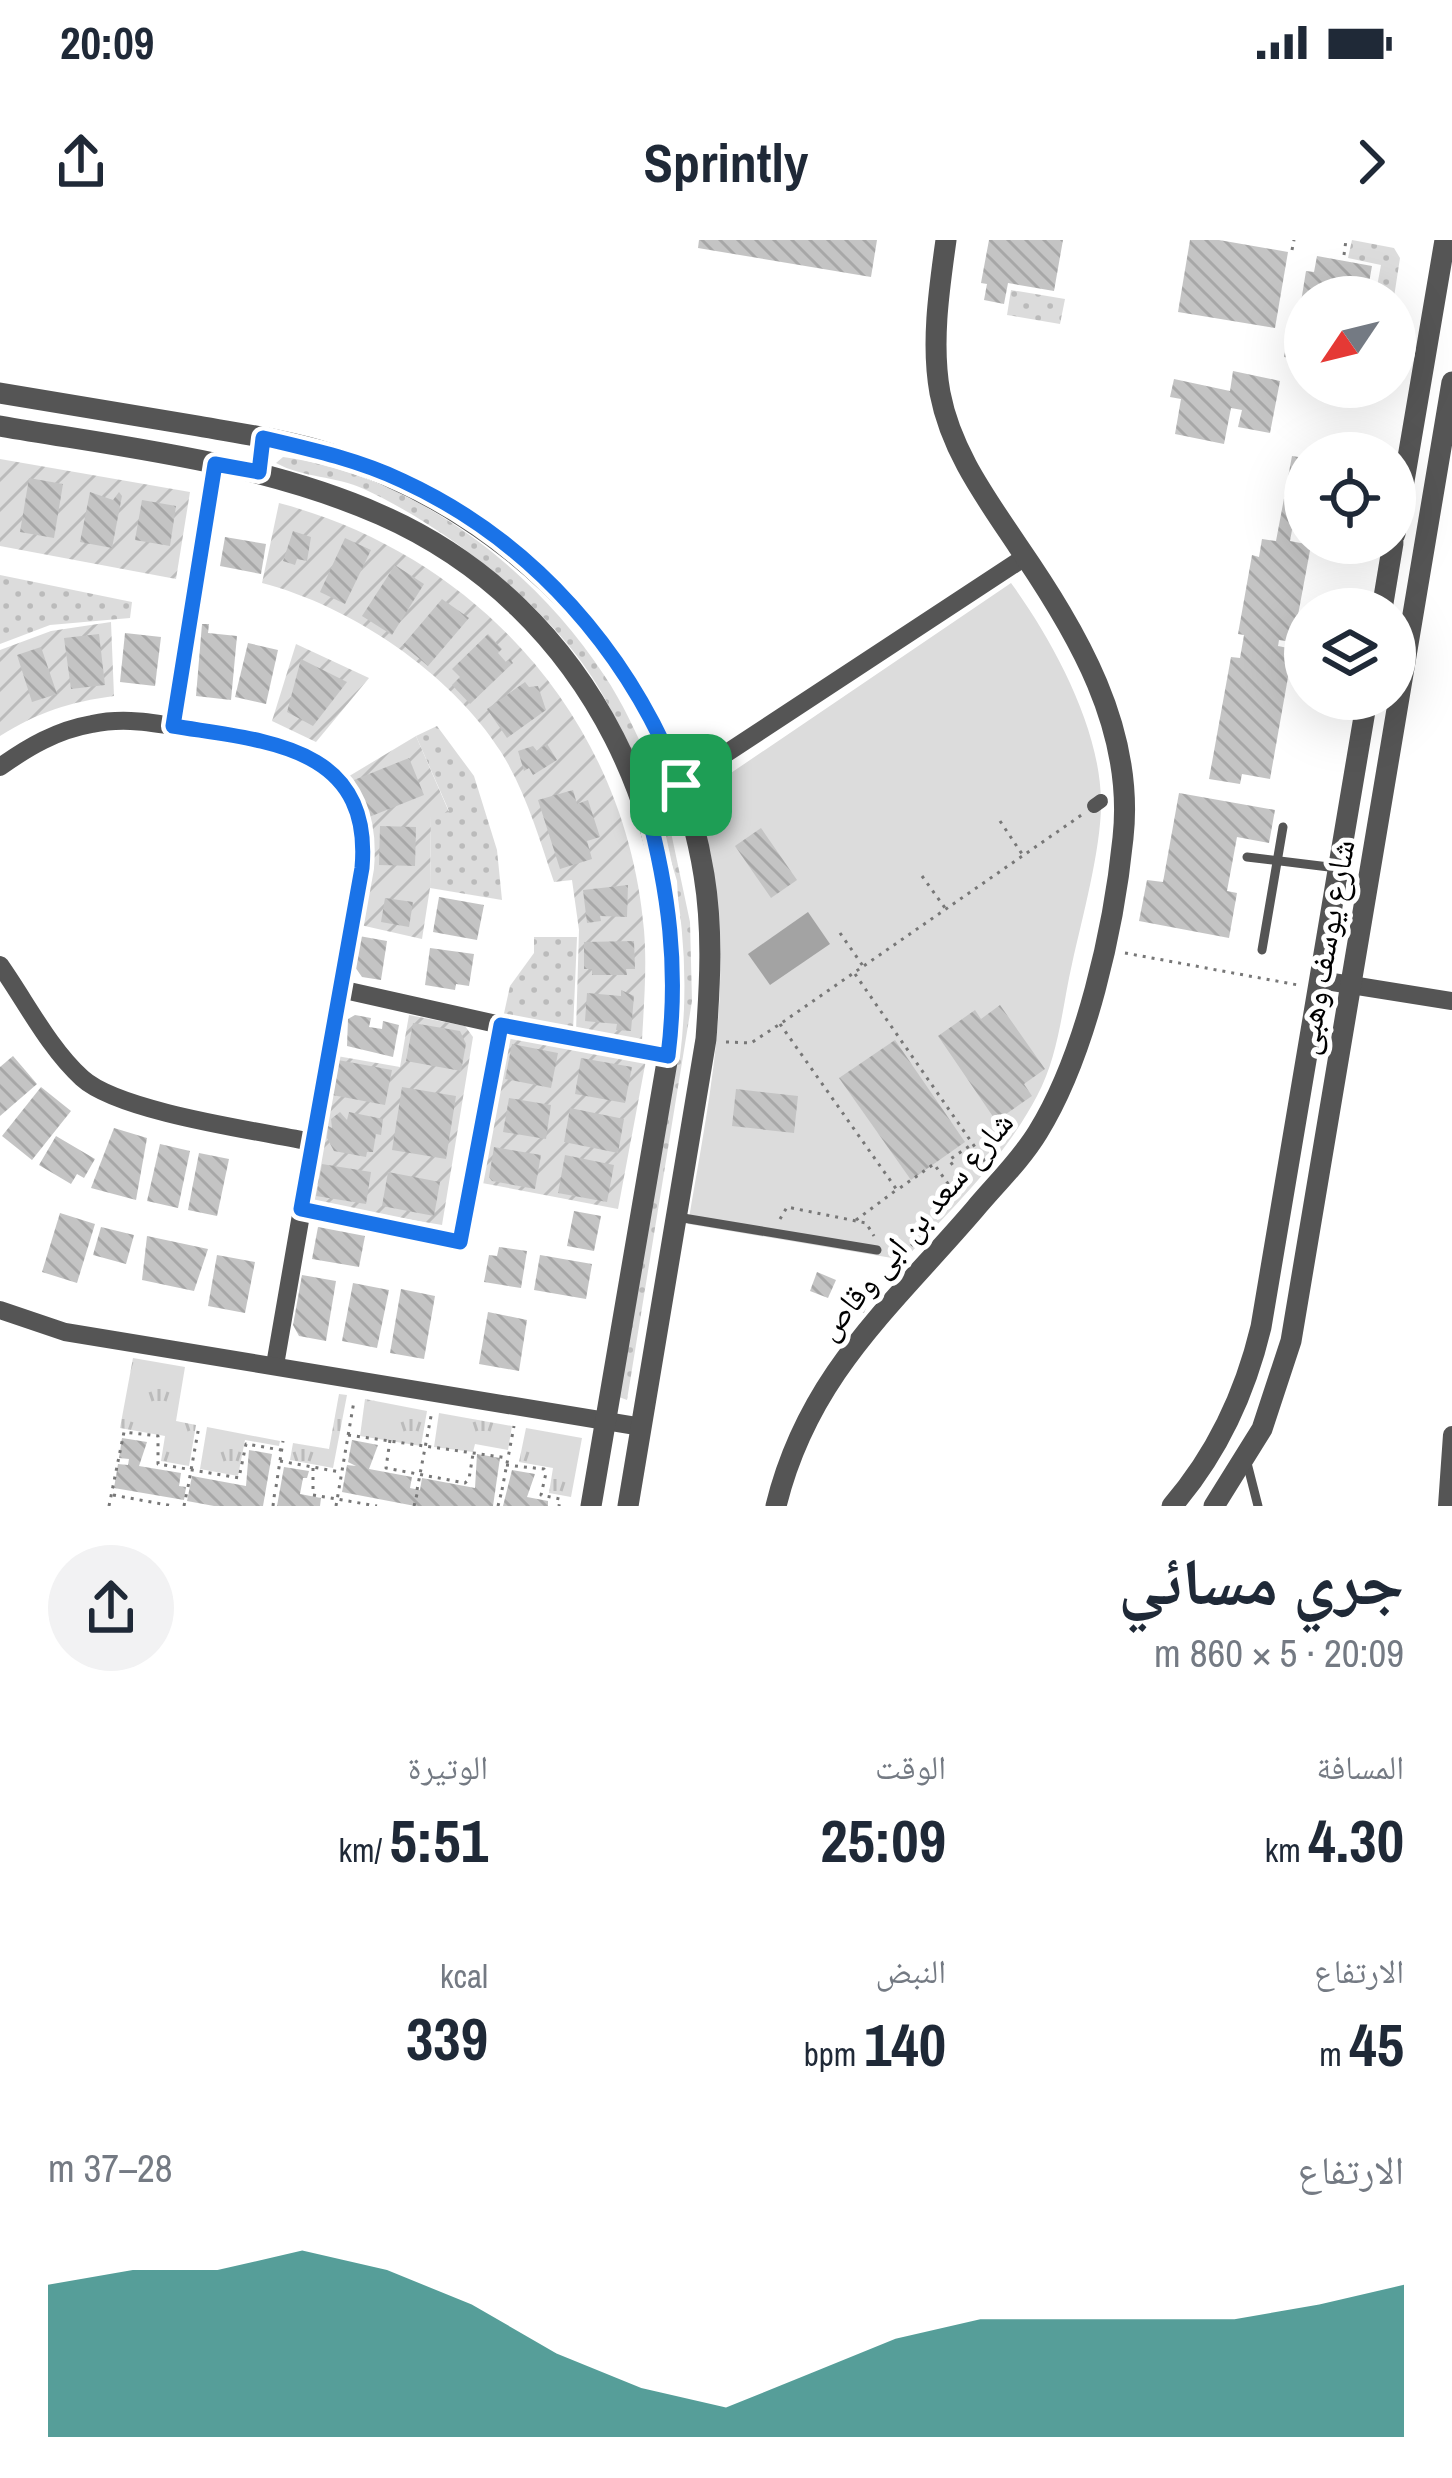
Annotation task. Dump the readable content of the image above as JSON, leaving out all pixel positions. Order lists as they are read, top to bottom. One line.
{"streets":{"street":["شارع يوسف وهبى","شارع سعد بن ابى وقاص"]},"north":"bottom left","page":{"status":"20:09","header":"Sprintly","heading":["جري مسائي","20:09 · 5 × 860 m"],"stats":[["المسافة","4.30 km"],["الوقت","25:09"],["الوتيرة","5:51 /km"],["الارتفاع","45 m"],["النبض","140 bpm"],["kcal","339"]],"chart":["الارتفاع","28–37 m"]}}
